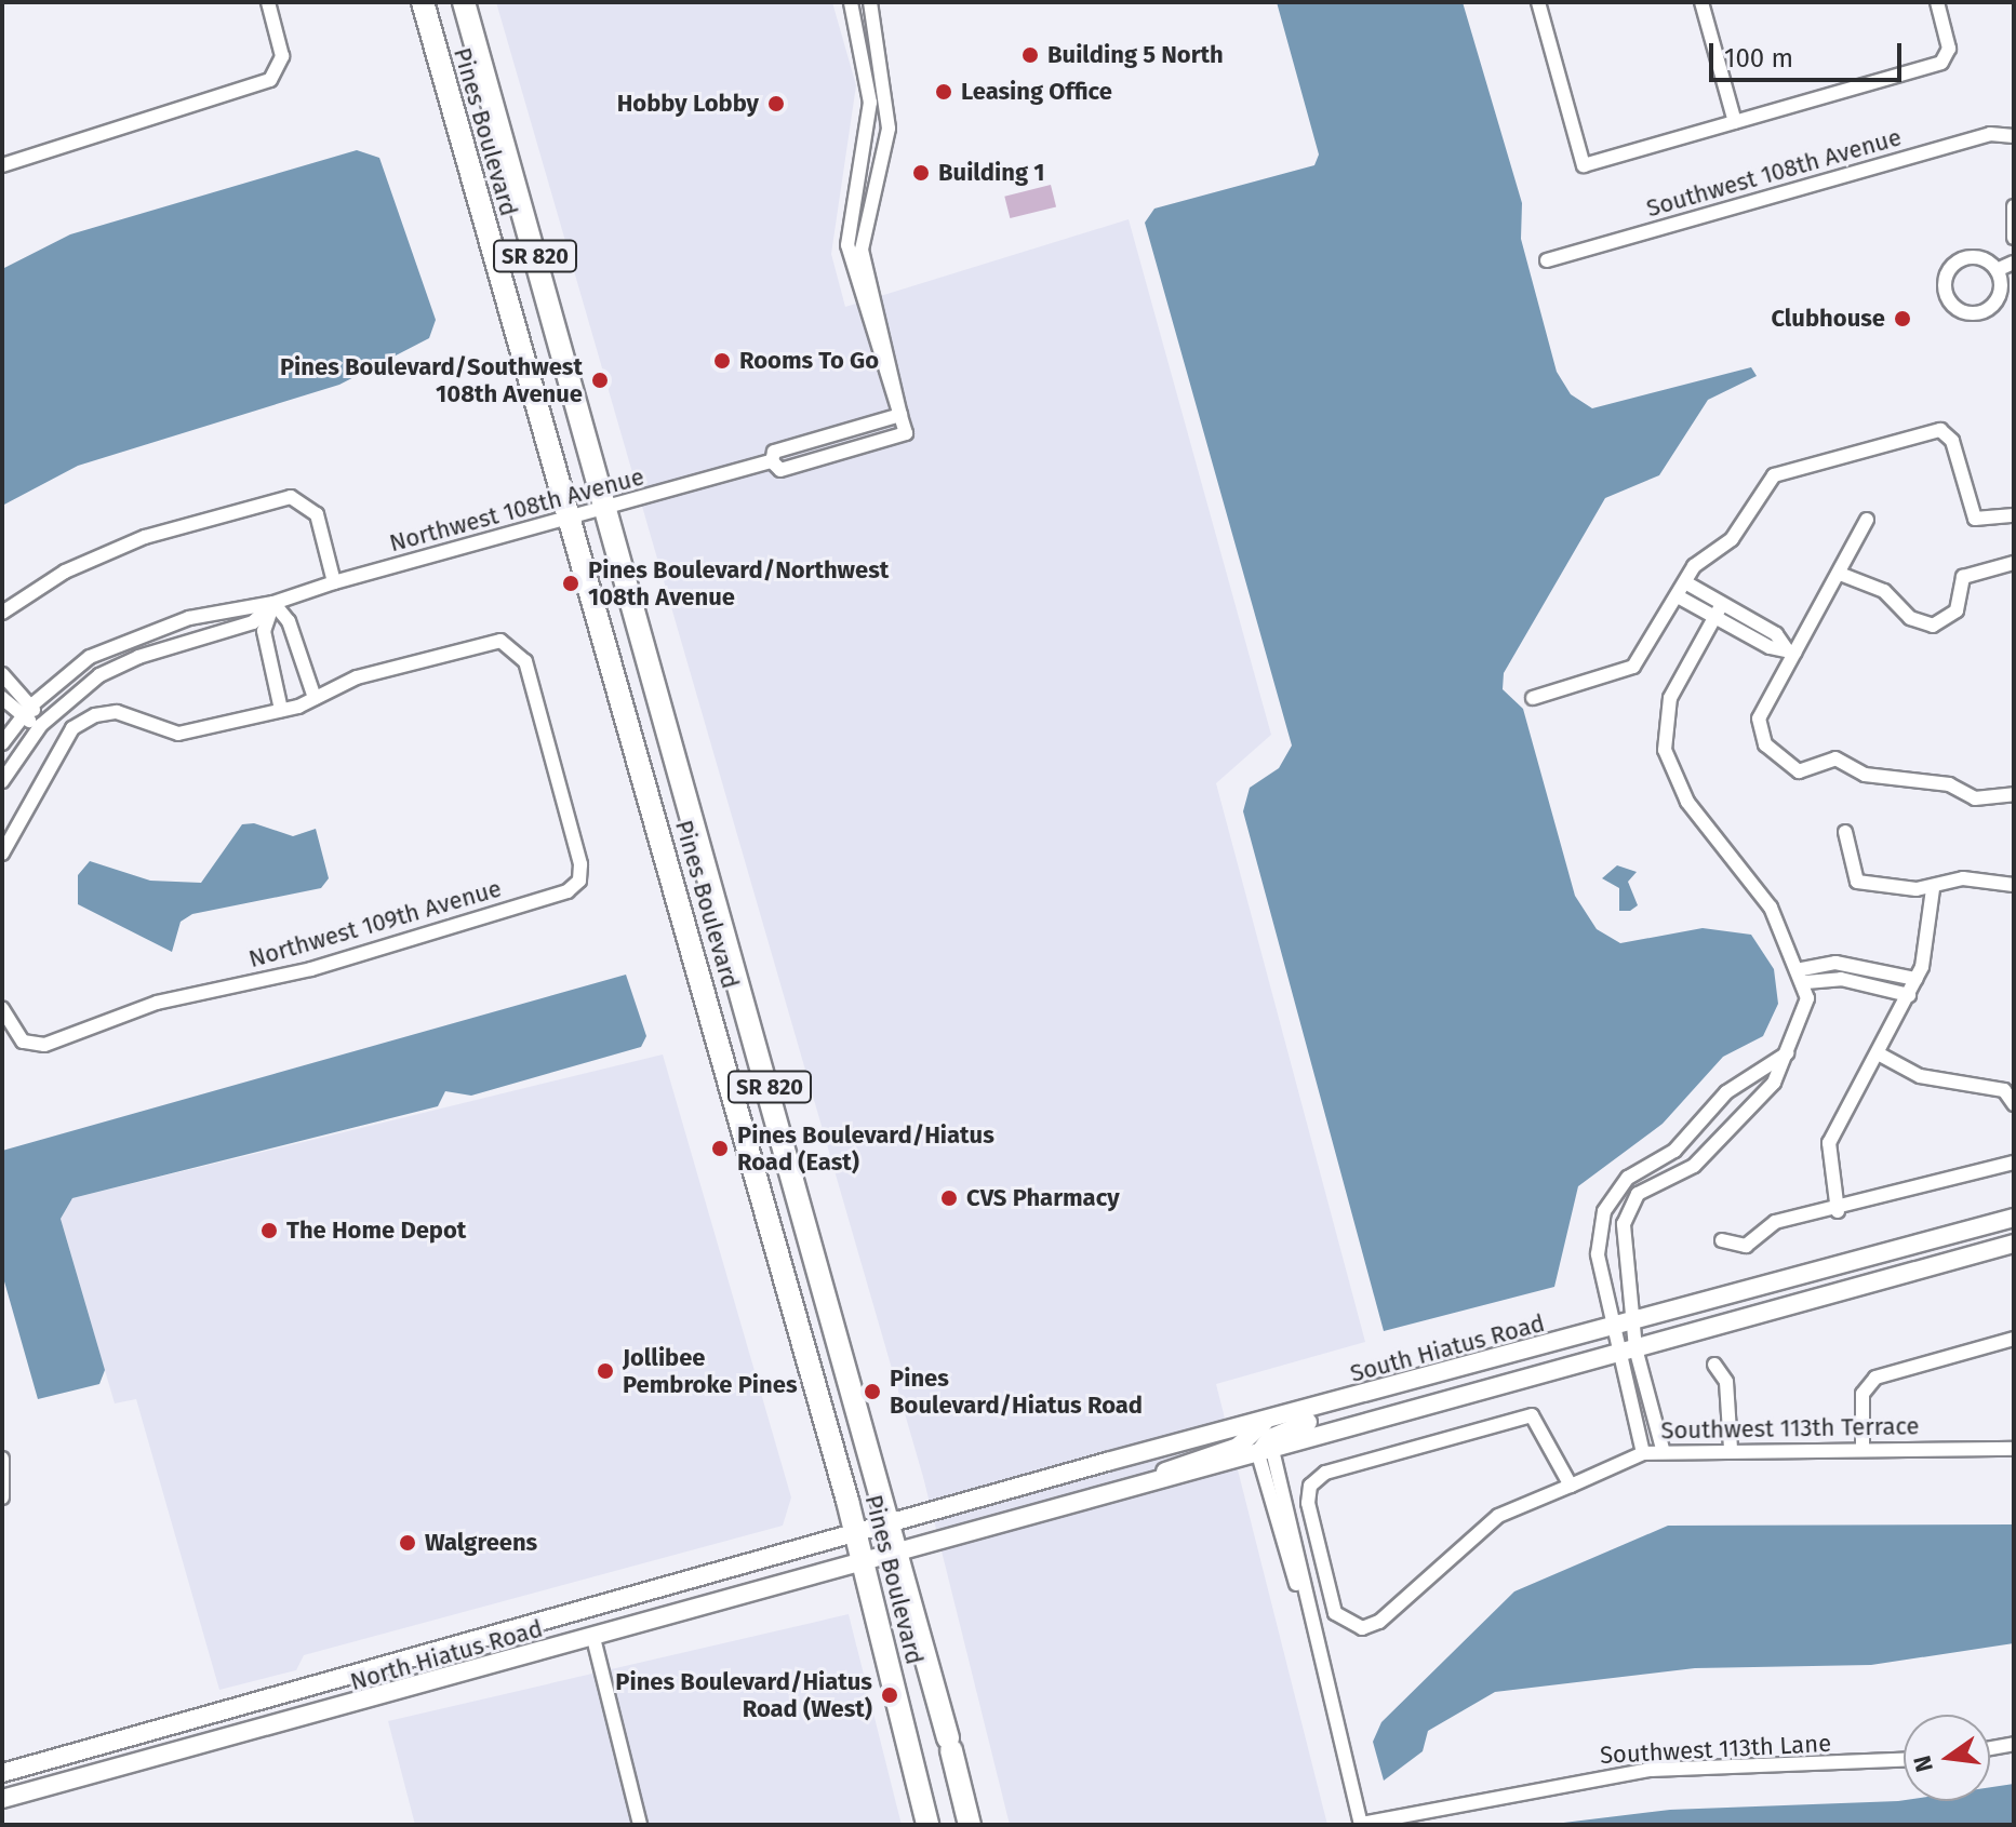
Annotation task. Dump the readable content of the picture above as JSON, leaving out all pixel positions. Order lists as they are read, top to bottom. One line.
{"streets":{"highway":["Pines Boulevard","SR 820"],"main road":["South Hiatus Road","North Hiatus Road"],"street":["Southwest 108th Avenue","Northwest 108th Avenue","Northwest 109th Avenue","Southwest 113th Terrace","Southwest 113th Lane"]},"crossings":[["Pines Boulevard","Northwest 108th Avenue"],["Pines Boulevard","South Hiatus Road"],["Pines Boulevard","North Hiatus Road"],["South Hiatus Road","North Hiatus Road"]],"places":["Building 5 North","Leasing Office","Hobby Lobby","Building 1","Clubhouse","Rooms To Go","Pines Boulevard/Southwest 108th Avenue","Pines Boulevard/Northwest 108th Avenue","Pines Boulevard/Hiatus Road (East)","CVS Pharmacy","The Home Depot","Jollibee Pembroke Pines","Pines Boulevard/Hiatus Road","Walgreens","Pines Boulevard/Hiatus Road (West)"],"scale_bar":"100 m","north":"left"}
